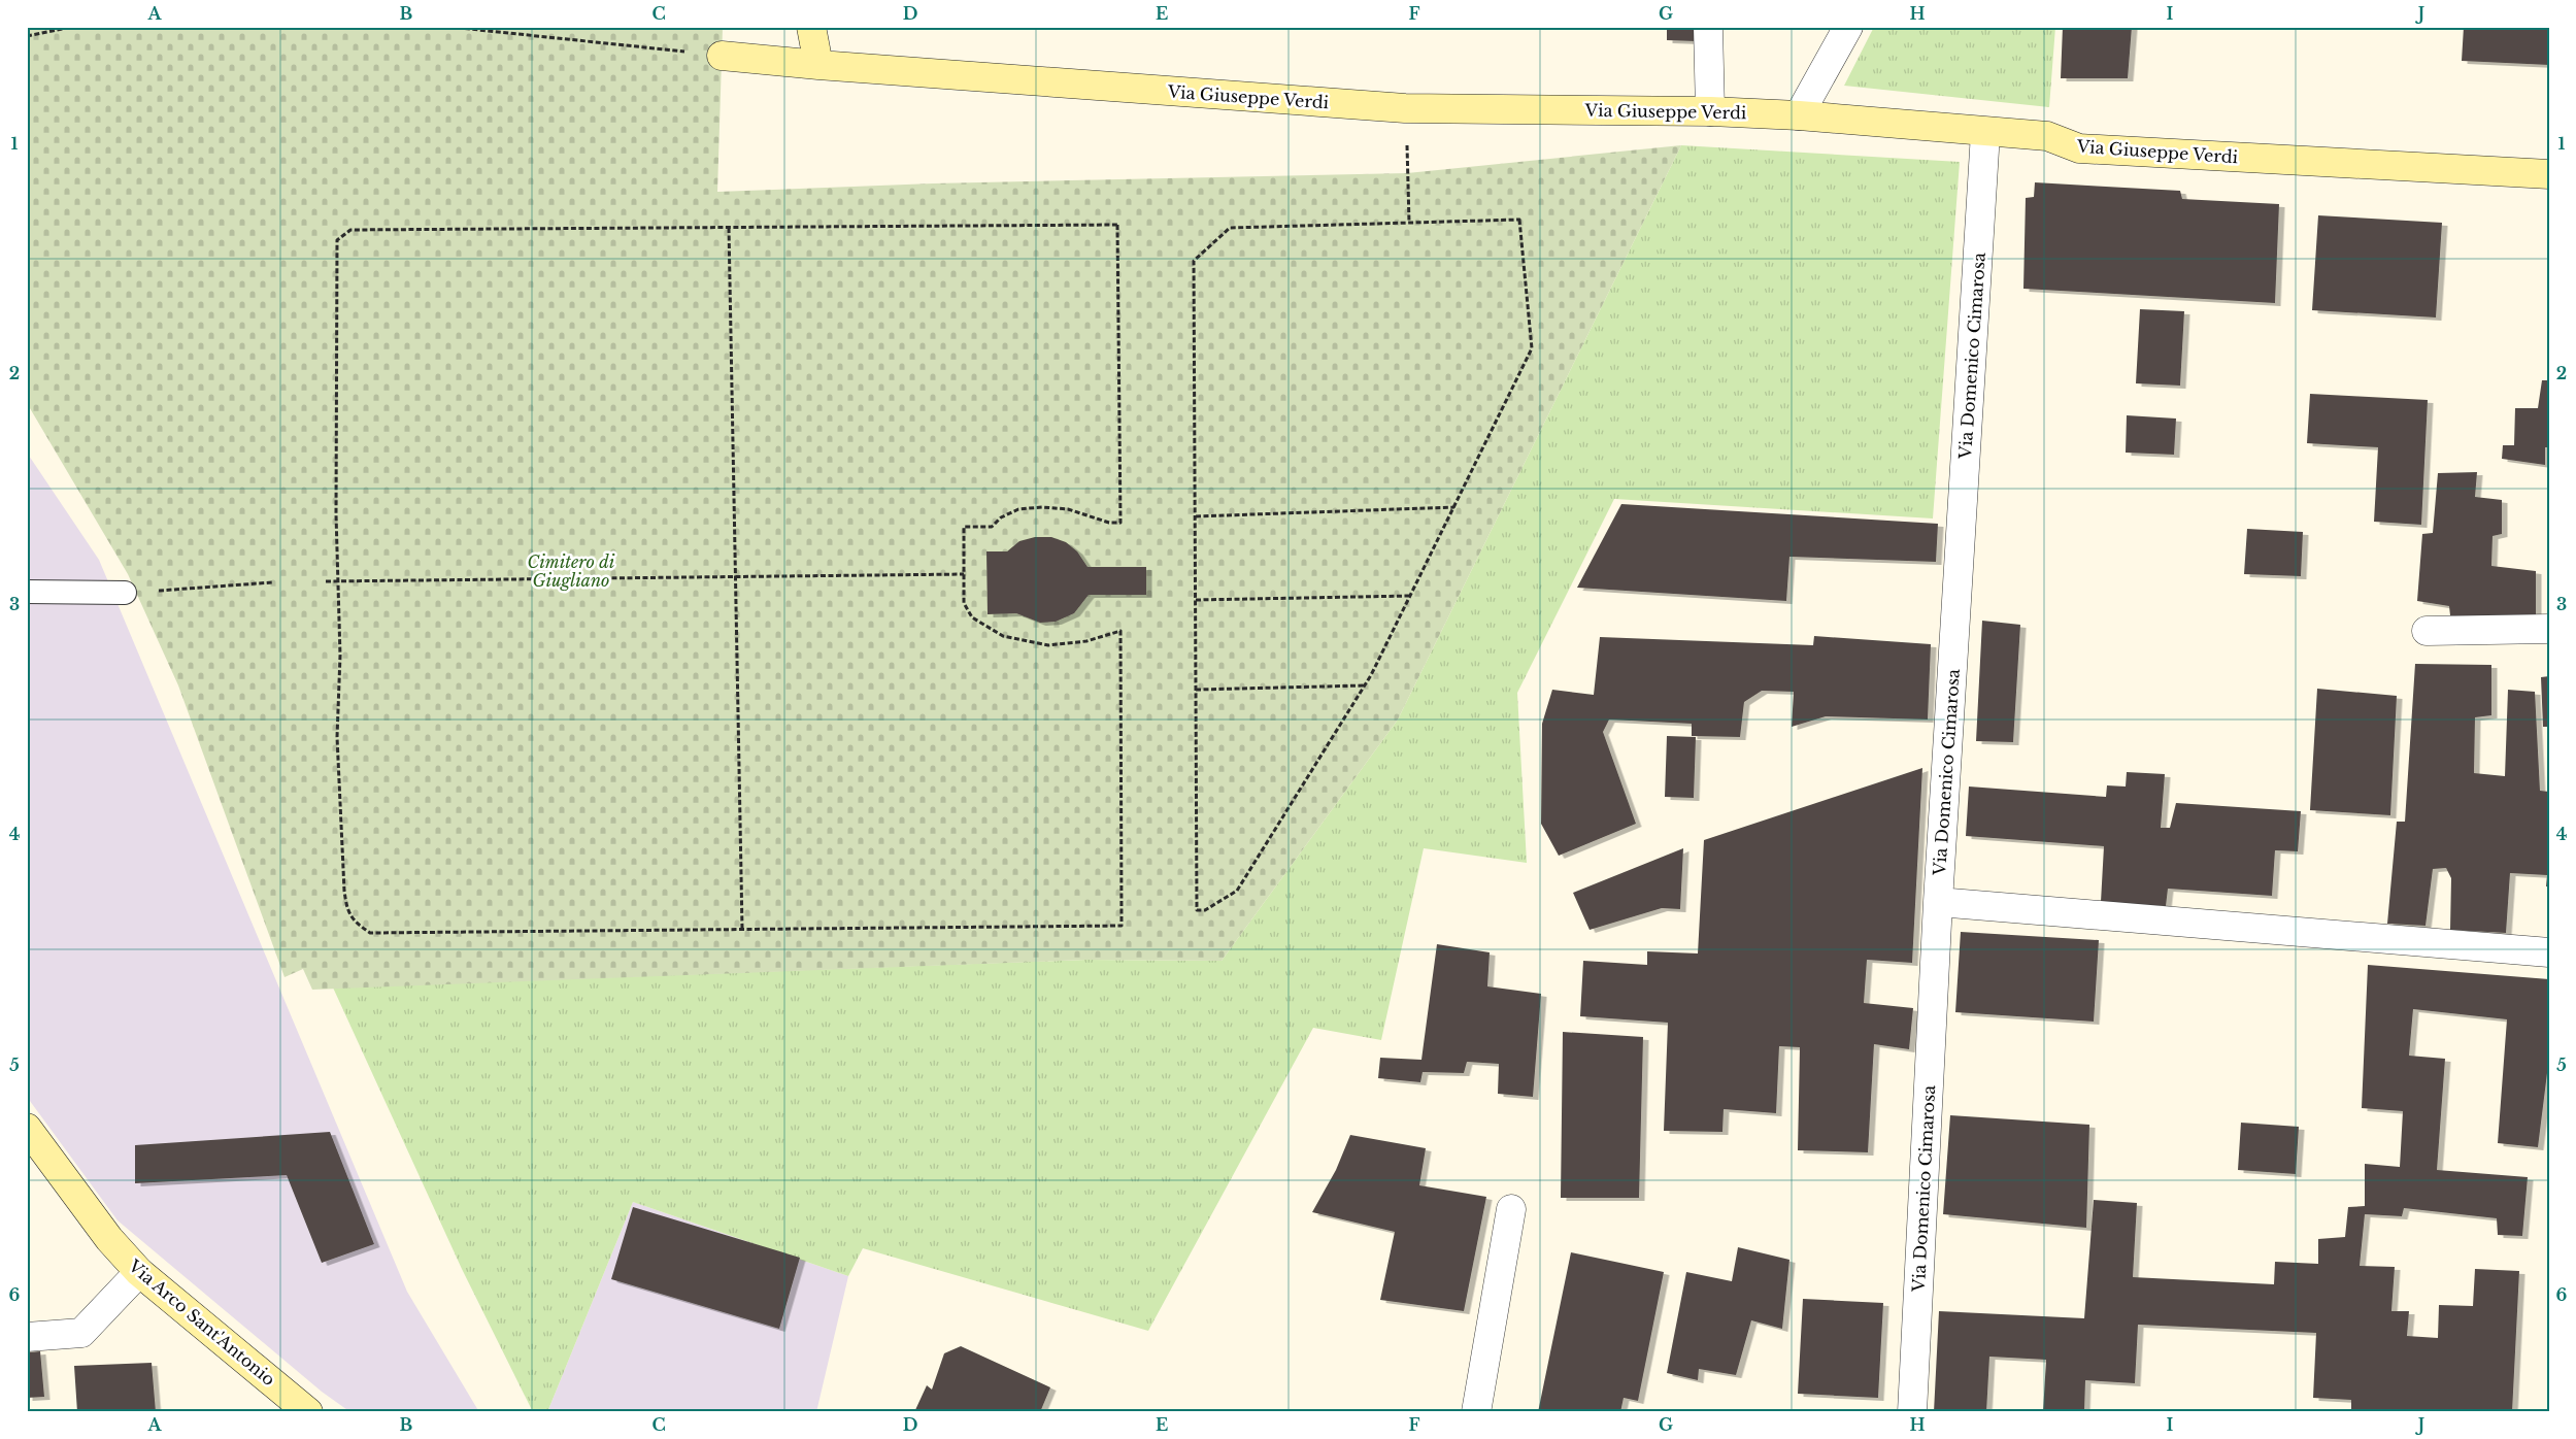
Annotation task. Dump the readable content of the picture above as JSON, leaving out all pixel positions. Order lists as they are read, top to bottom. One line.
{"streets":{"street":["Via Giuseppe Verdi","Via Domenico Cimarosa","Via Arco Sant'Antonio"]},"crossings":[["Via Giuseppe Verdi","Via Domenico Cimarosa"]],"parks":["Cimitero di Giugliano"],"grid":{"columns":["A","B","C","D","E","F","G","H","I","J"],"rows":["1","2","3","4","5","6"]}}
